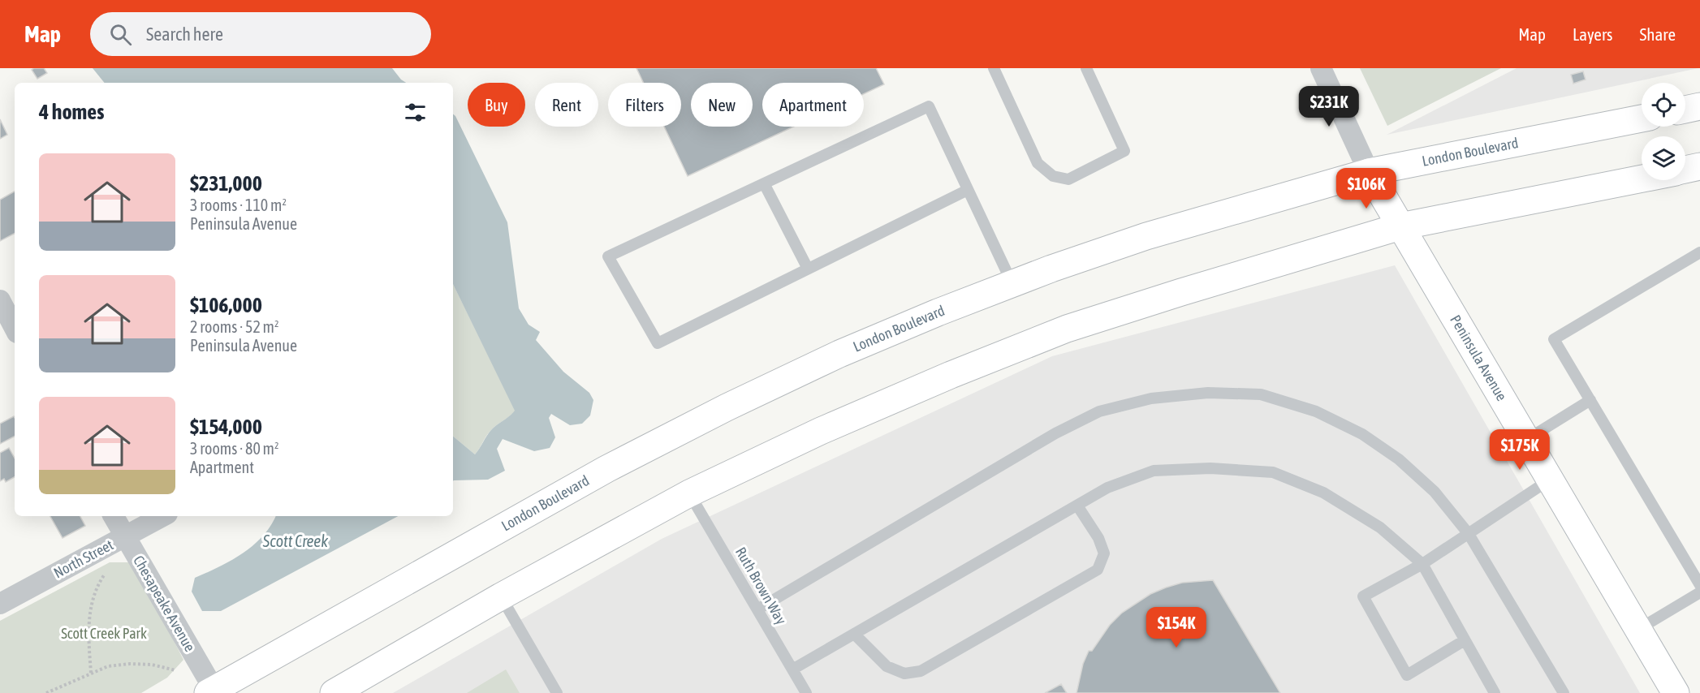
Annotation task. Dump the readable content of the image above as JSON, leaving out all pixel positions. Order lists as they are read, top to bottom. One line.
{"streets":{"main road":["London Boulevard","Peninsula Avenue"],"street":["North Street","Chesapeake Avenue"],"lane":["Ruth Brown Way"]},"crossings":[["London Boulevard","Peninsula Avenue"],["London Boulevard","Chesapeake Avenue"],["North Street","Chesapeake Avenue"]],"water":["Scott Creek"],"parks":["Scott Creek Park"],"page":{"header":"Map","search":"Search here","nav":["Map","Layers","Share"],"chip":["Buy","Rent","Filters","New","Apartment"],"heading":"4 homes","price":["$231K","$106K","$175K","$154K"],"list":[{"name":"$231,000","note":"3 rooms · 110 m² · Peninsula Avenue"},{"name":"$106,000","note":"2 rooms · 52 m² · Peninsula Avenue"},{"name":"$154,000","note":"3 rooms · 80 m² · Apartment"}]}}
